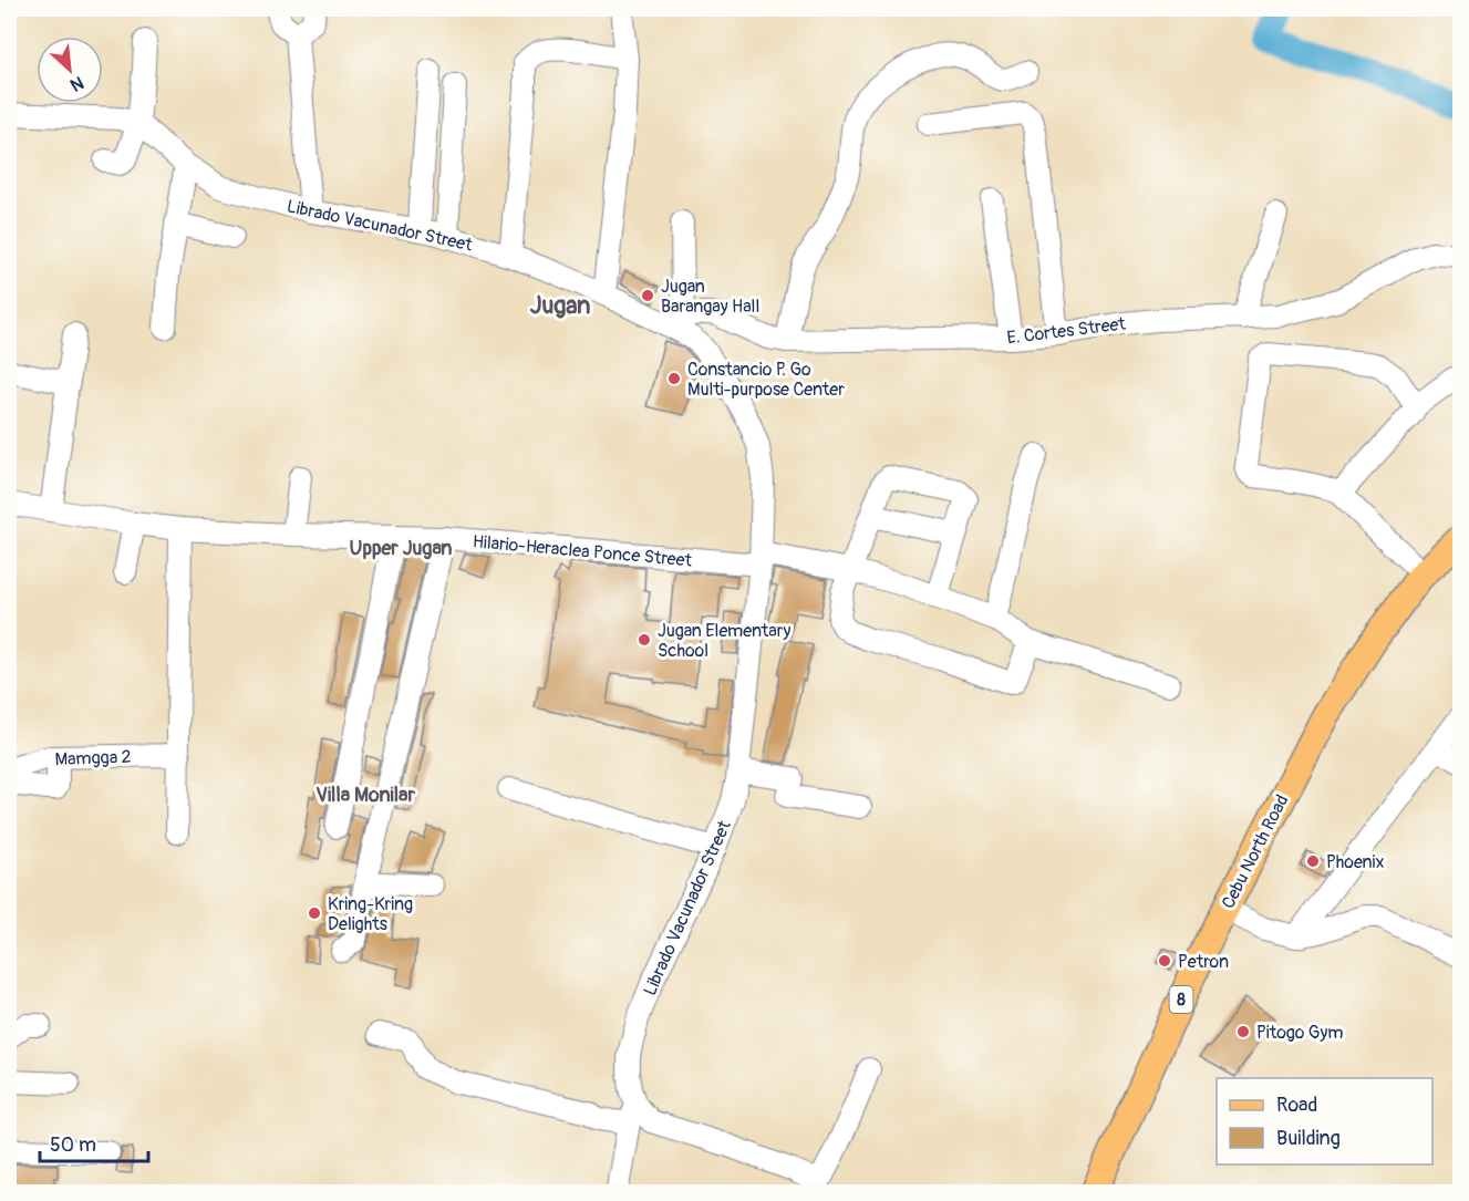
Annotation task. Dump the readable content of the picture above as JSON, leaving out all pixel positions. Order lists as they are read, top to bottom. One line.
{"streets":{"main road":["Cebu North Road","8"],"street":["Librado Vacunador Street","E. Cortes Street","Hilario-Heraclea Ponce Street","Mamgga 2"]},"crossings":[["Librado Vacunador Street","E. Cortes Street"],["Librado Vacunador Street","Hilario-Heraclea Ponce Street"]],"districts":["Jugan","Upper Jugan","Villa Monilar"],"places":["Jugan Barangay Hall","Constancio P. Go Multi-purpose Center","Jugan Elementary School","Phoenix","Kring-Kring Delights","Petron","Pitogo Gym"],"legend":["Road","Building"],"scale_bar":"50 m","north":"bottom right"}
